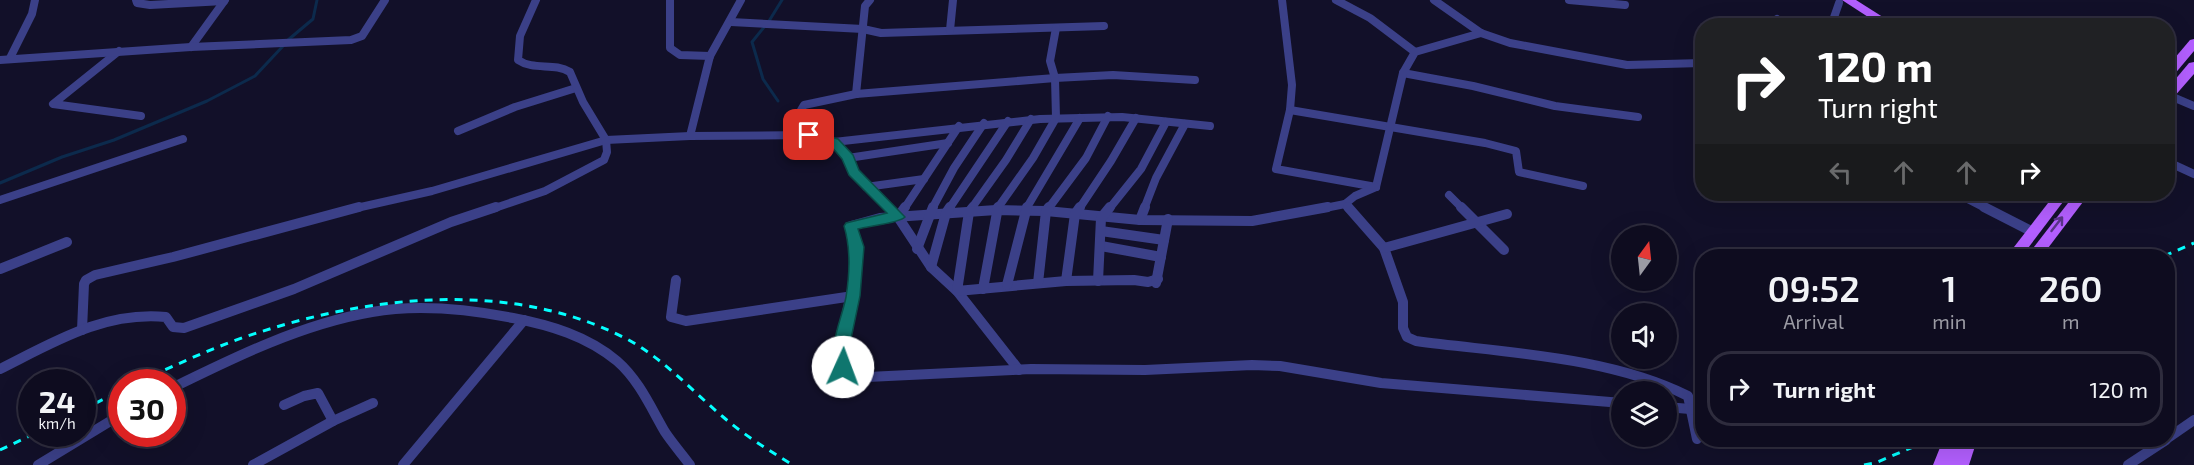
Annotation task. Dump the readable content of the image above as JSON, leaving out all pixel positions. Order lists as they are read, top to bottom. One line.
{"north":"top","page":{"turn":["120 m","Turn right"],"eta":["09:52","Arrival","1","min","260","m"],"list":[{"name":"Turn right","value":"120 m"}],"speed":"24 km/h","limit":"30"}}
